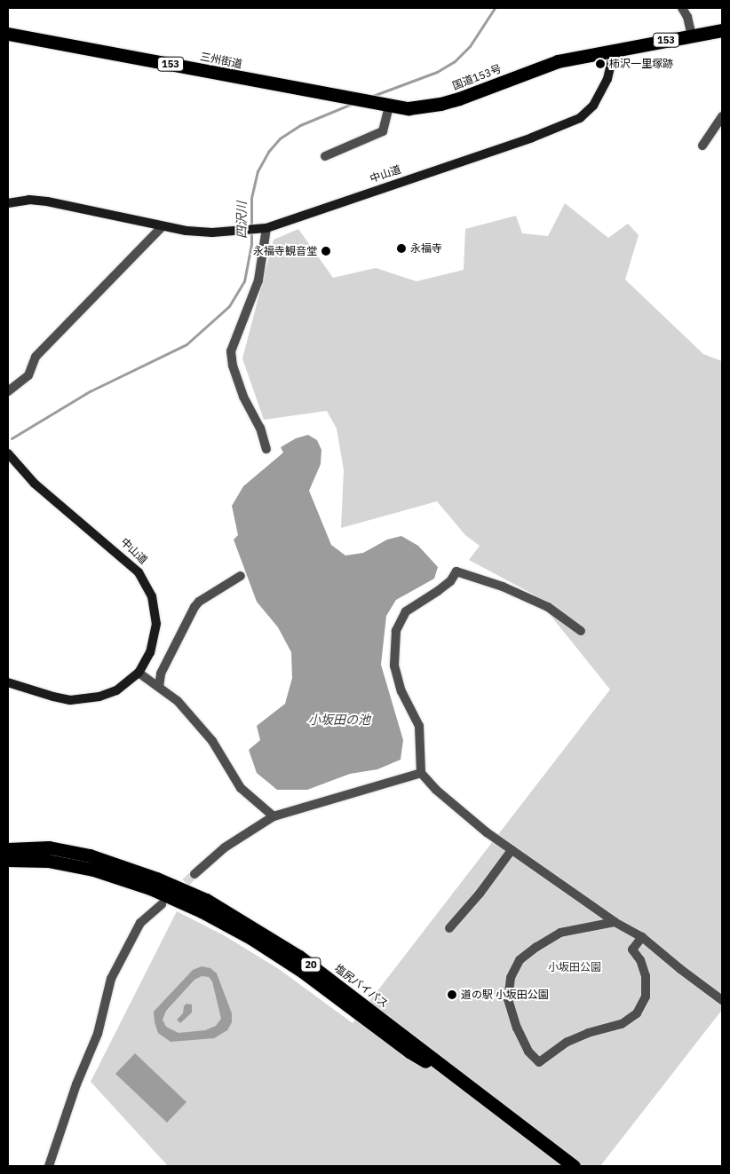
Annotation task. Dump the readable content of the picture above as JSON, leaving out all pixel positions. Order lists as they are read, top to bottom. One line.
{"streets":{"highway":["153","三州街道","国道153号","20","塩尻バイパス"],"street":["中山道"]},"crossings":[["153","国道153号"],["153","中山道"],["三州街道","国道153号"],["国道153号","中山道"]],"water":["四沢川","小坂田の池"],"parks":["小坂田公園"],"places":["柿沢一里塚跡","永福寺","永福寺観音堂","道の駅 小坂田公園"]}
